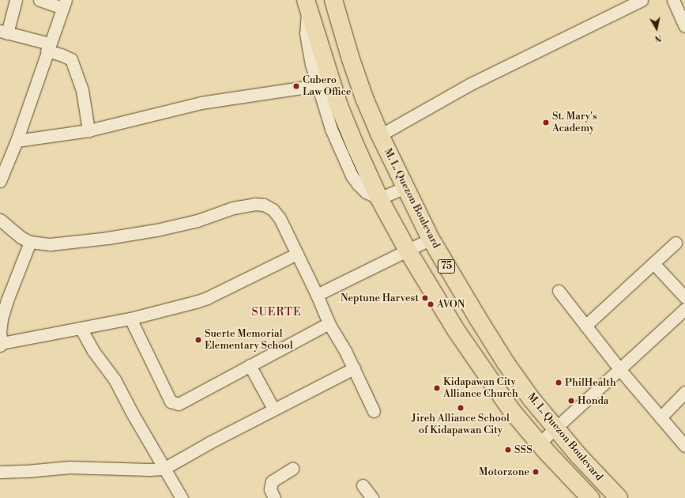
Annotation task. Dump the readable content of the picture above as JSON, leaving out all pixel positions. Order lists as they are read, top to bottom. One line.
{"streets":{"highway":["M. L. Quezon Boulevard","75"]},"districts":["SUERTE"],"places":["Cubero Law Office","St. Mary's Academy","Neptune Harvest","AVON","Suerte Memorial Elementary School","PhilHealth","Kidapawan City Alliance Church","Honda","Jireh Alliance School of Kidapawan City","SSS","Motorzone"],"north":"bottom"}
